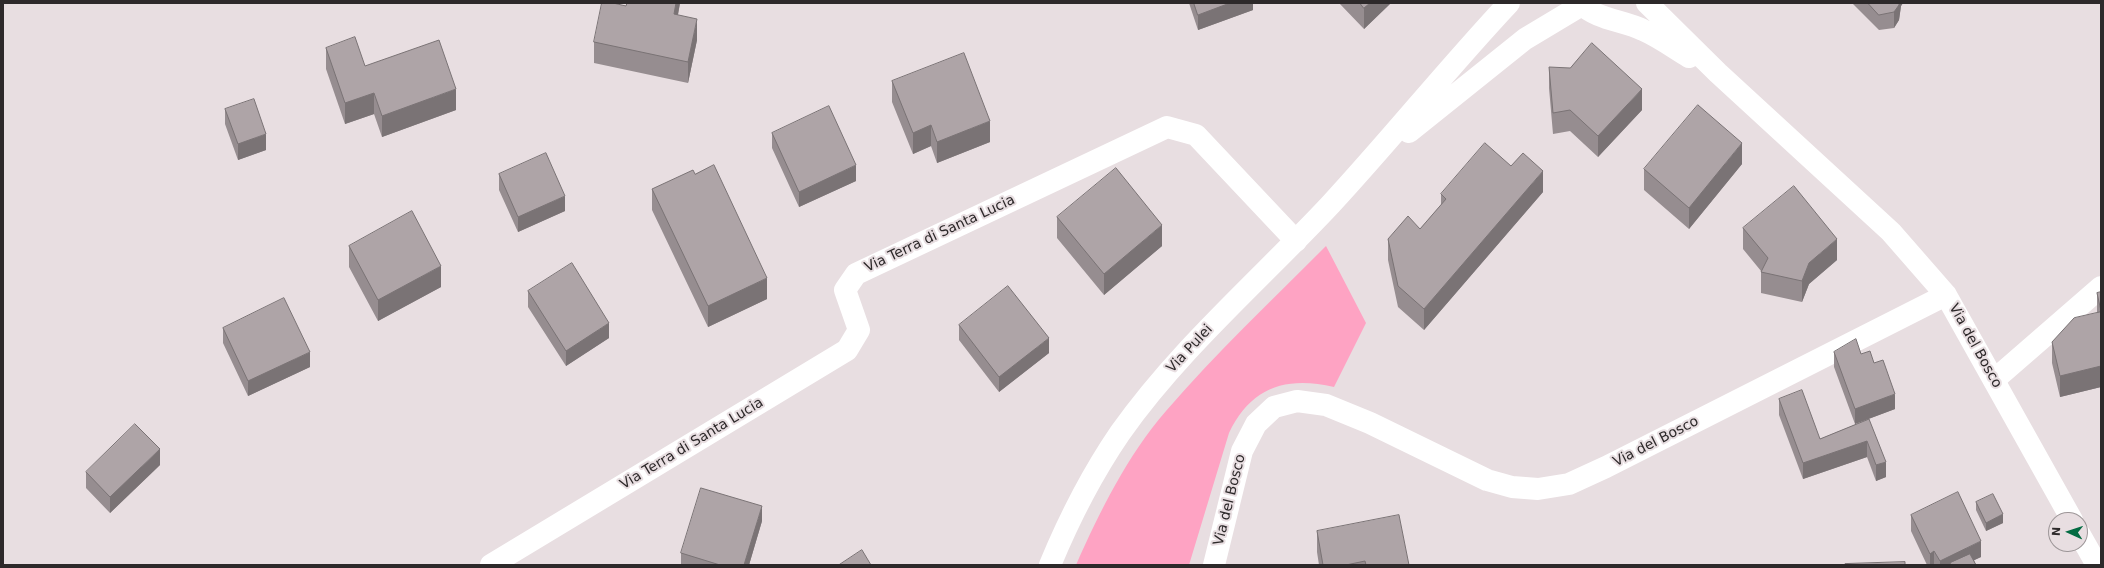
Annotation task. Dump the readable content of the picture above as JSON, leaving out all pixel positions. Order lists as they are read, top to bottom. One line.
{"streets":{"street":["Via Terra di Santa Lucia","Via del Bosco","Via Pulei"]},"crossings":[["Via Terra di Santa Lucia","Via Pulei"]],"north":"left"}
